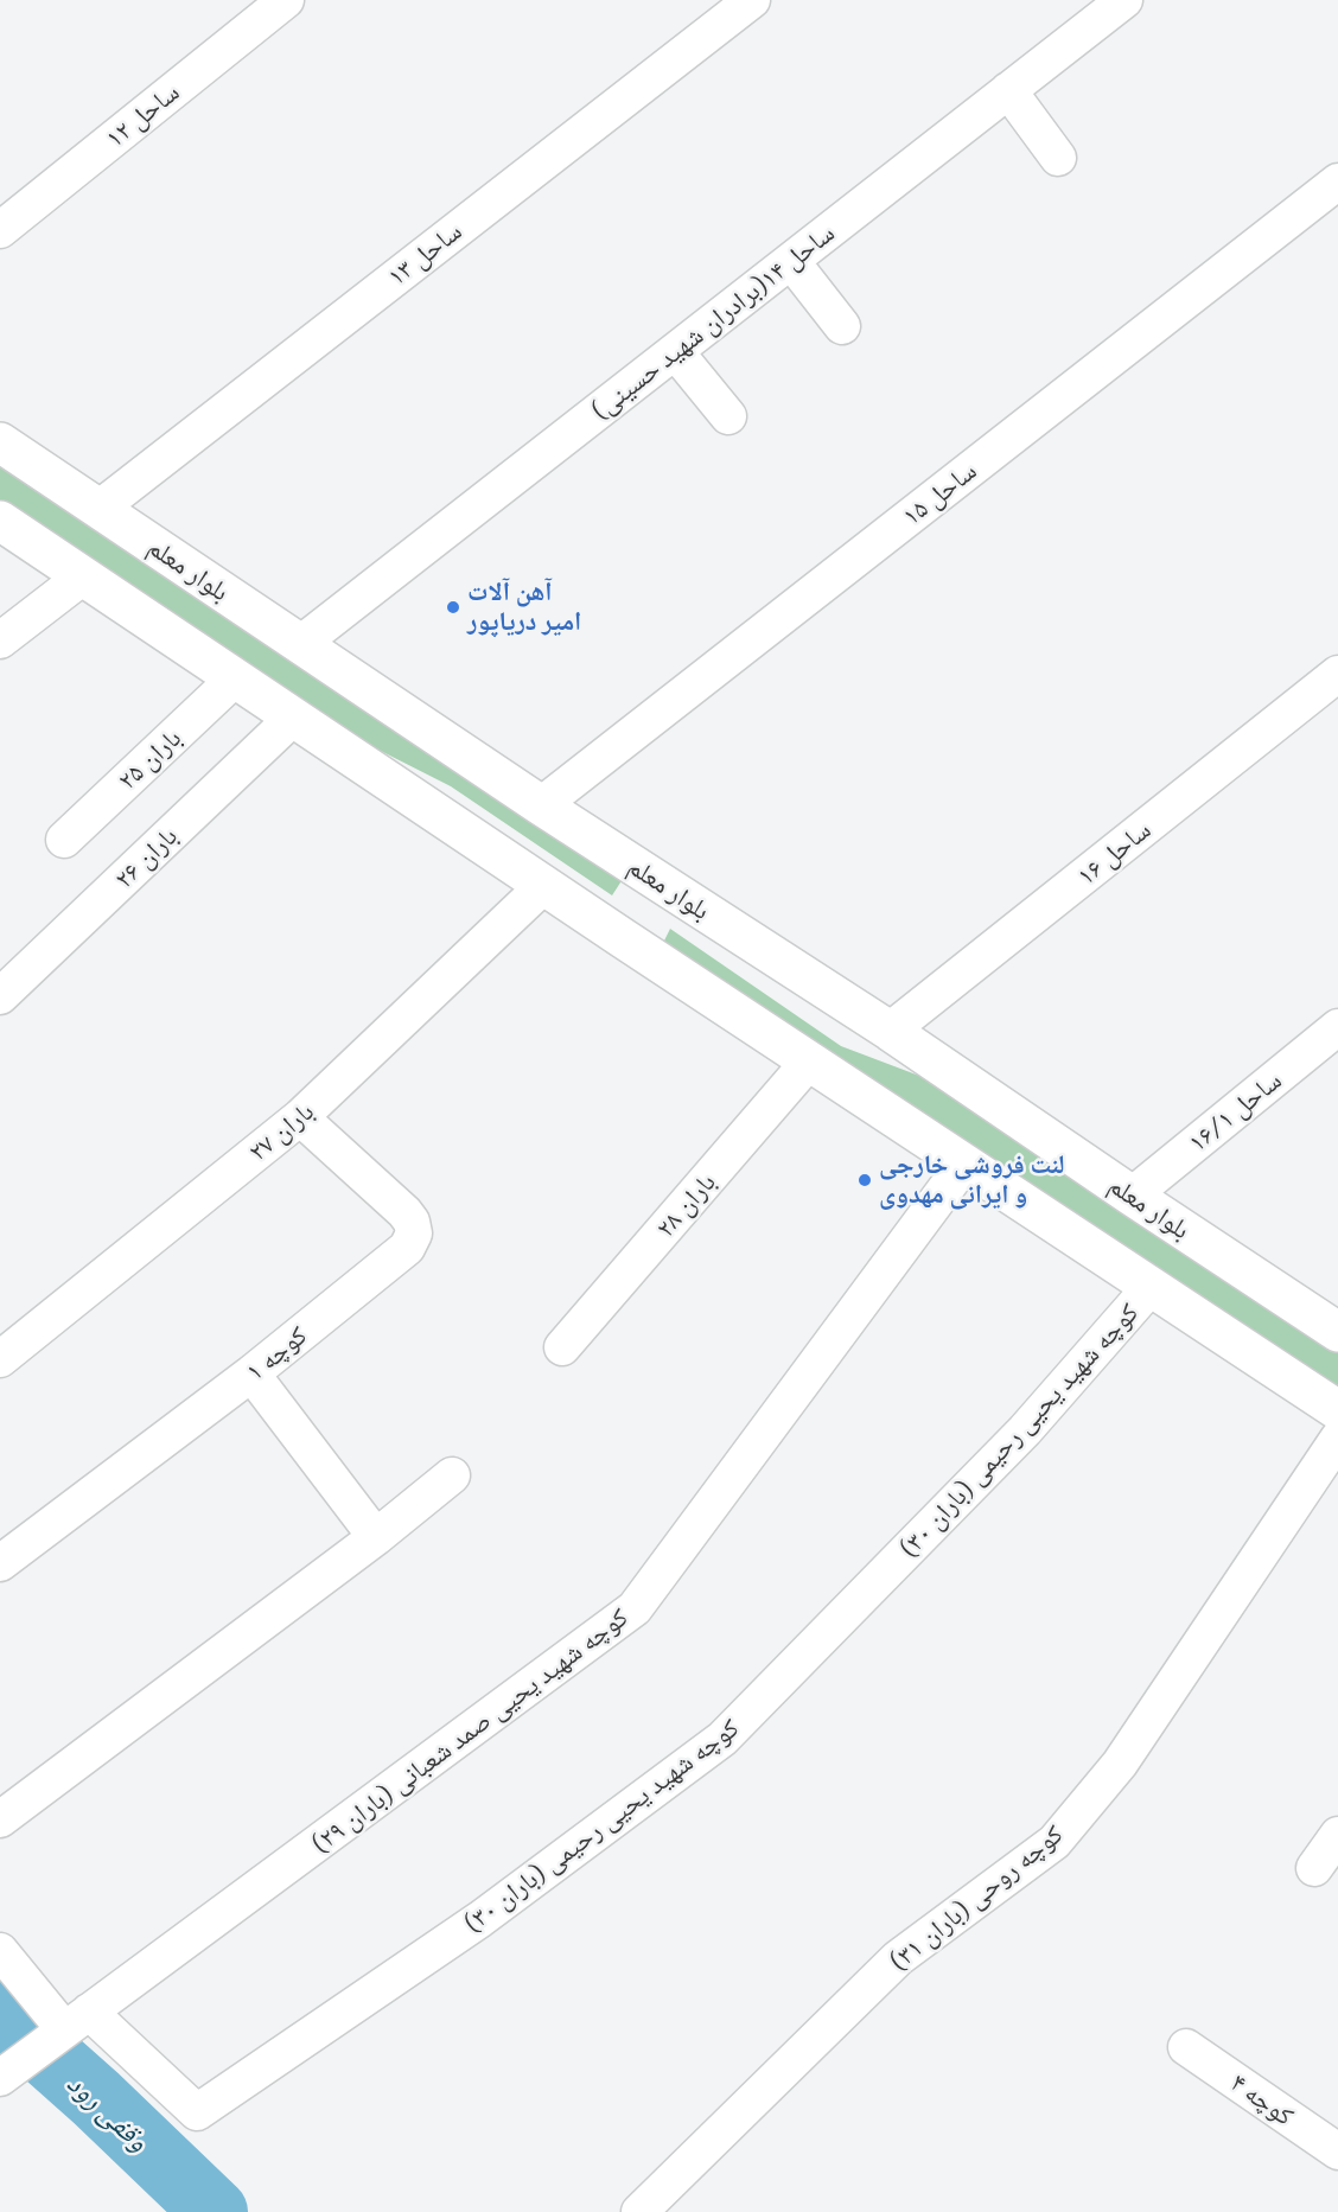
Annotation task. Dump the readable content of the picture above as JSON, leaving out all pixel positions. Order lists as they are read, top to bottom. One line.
{"streets":{"main road":["بلوار معلم"],"street":["ساحل ۱۲","ساحل ۱۳","ساحل ۱۴(برادران شهید حسینی)","ساحل ۱۵","باران ۲۵","ساحل ۱۶","باران ۲۶","ساحل ۱۶/۱","باران ۲۷","باران ۲۸","کوچه ۱","کوچه شهید یحیی رحیمی (باران ۳۰)","کوچه شهید یحیی صمد شعبانی (باران ۲۹)","کوچه روحی (باران ۳۱)","کوچه ۴"]},"crossings":[["ساحل ۱۳","بلوار معلم"],["ساحل ۱۴(برادران شهید حسینی)","بلوار معلم"],["ساحل ۱۵","بلوار معلم"],["بلوار معلم","ساحل ۱۶"],["بلوار معلم","ساحل ۱۶/۱"],["باران ۲۷","کوچه ۱"],["کوچه شهید یحیی رحیمی (باران ۳۰)","کوچه شهید یحیی صمد شعبانی (باران ۲۹)"]],"water":["وقفی رود"],"places":["آهن آلات امیر دریاپور","لنت فروشی خارجی و ایرانی مهدوی"]}
